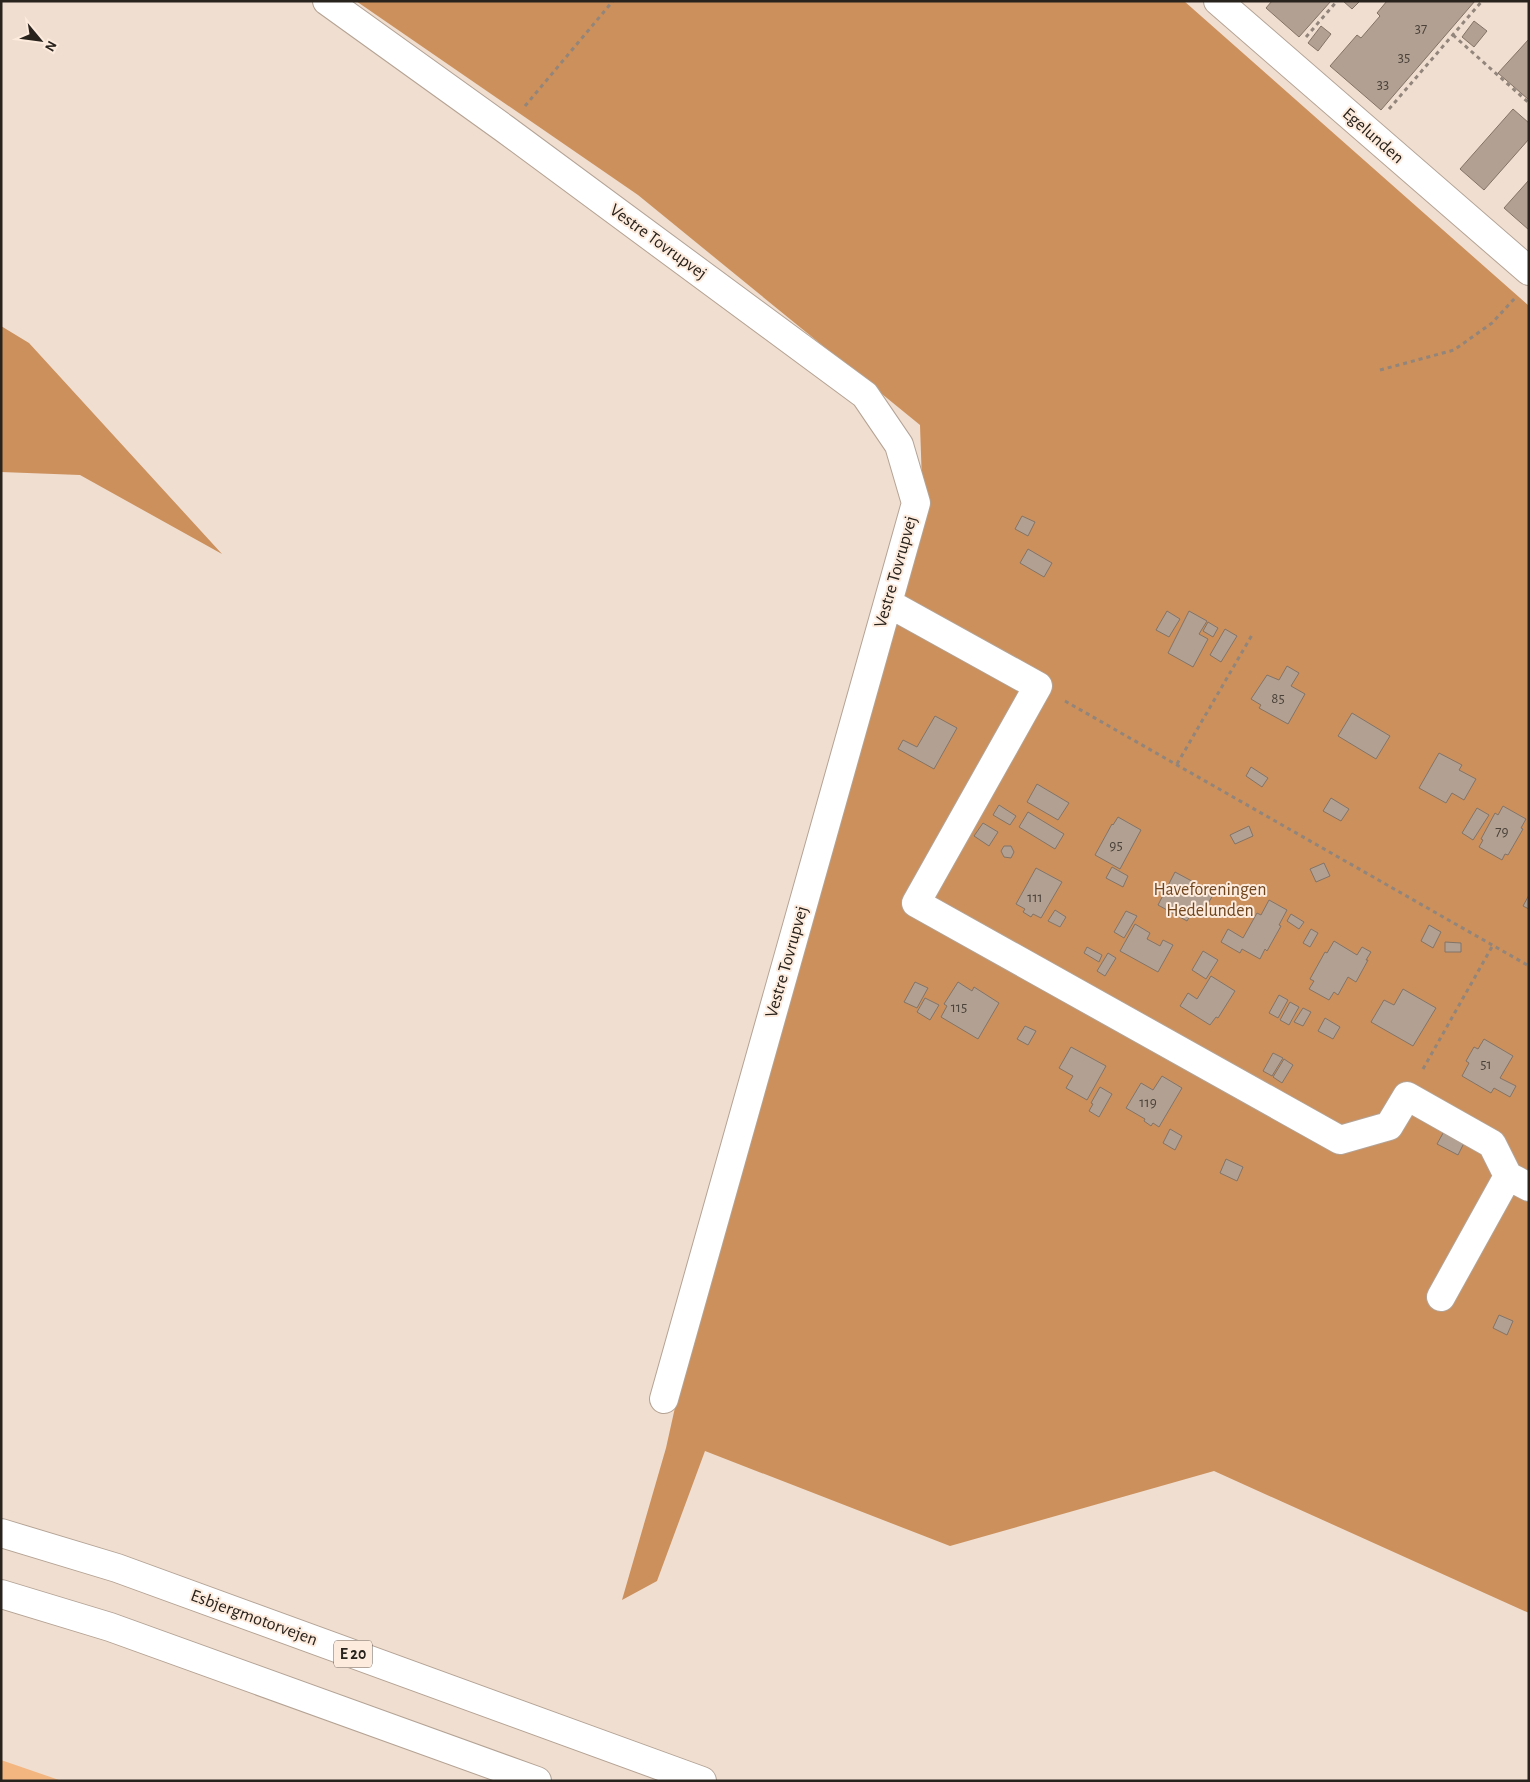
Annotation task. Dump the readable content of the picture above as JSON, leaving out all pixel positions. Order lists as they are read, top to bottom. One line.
{"streets":{"main road":["Egelunden","Vestre Tovrupvej","Esbjergmotorvejen","E 20"]},"parks":["Haveforeningen Hedelunden"],"house_numbers":["37","35","33","85","79","95","111","115","51","119"],"north":"bottom right"}
